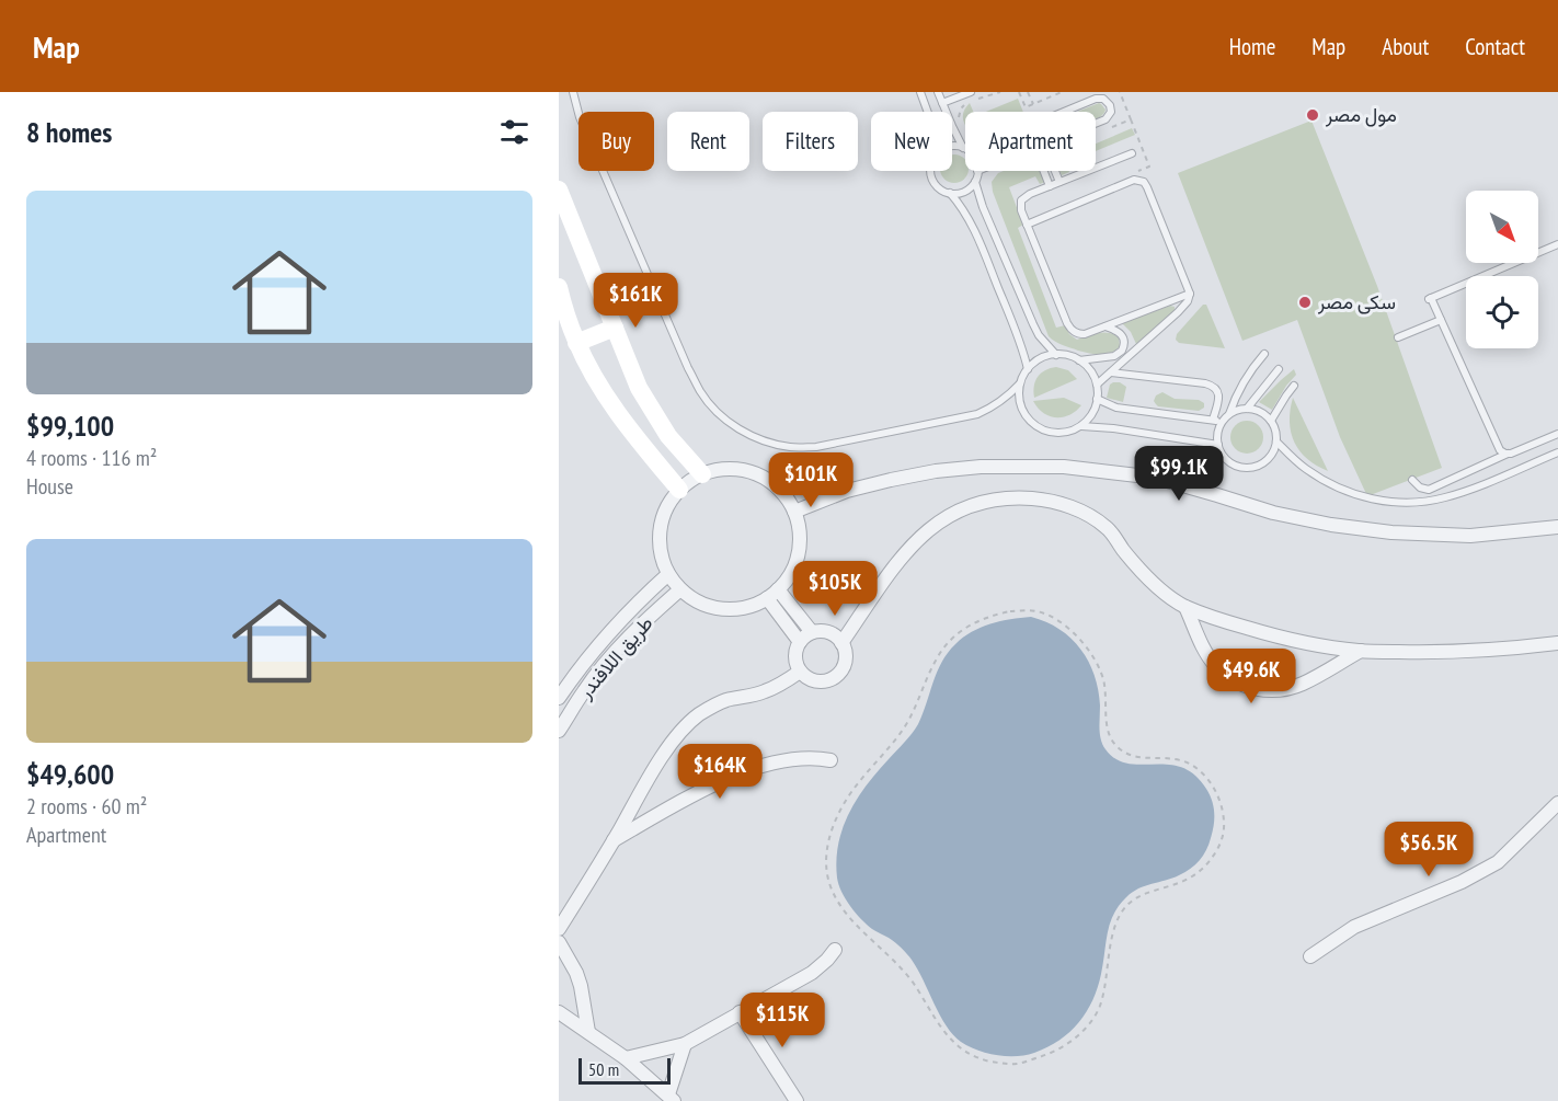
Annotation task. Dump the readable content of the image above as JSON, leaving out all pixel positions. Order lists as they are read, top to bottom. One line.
{"streets":{"street":["طريق اللافندر"]},"places":["مول مصر","سكى مصر"],"scale_bar":"50 m","north":"bottom right","page":{"header":"Map","nav":["Home","Map","About","Contact"],"heading":"8 homes","chip":["Buy","Rent","Filters","New","Apartment"],"list":[{"name":"$99,100","note":"4 rooms · 116 m² · House"},{"name":"$49,600","note":"2 rooms · 60 m² · Apartment"}],"price":["$161K","$99.1K","$101K","$105K","$49.6K","$164K","$56.5K","$115K"],"scale":"50 m"}}
